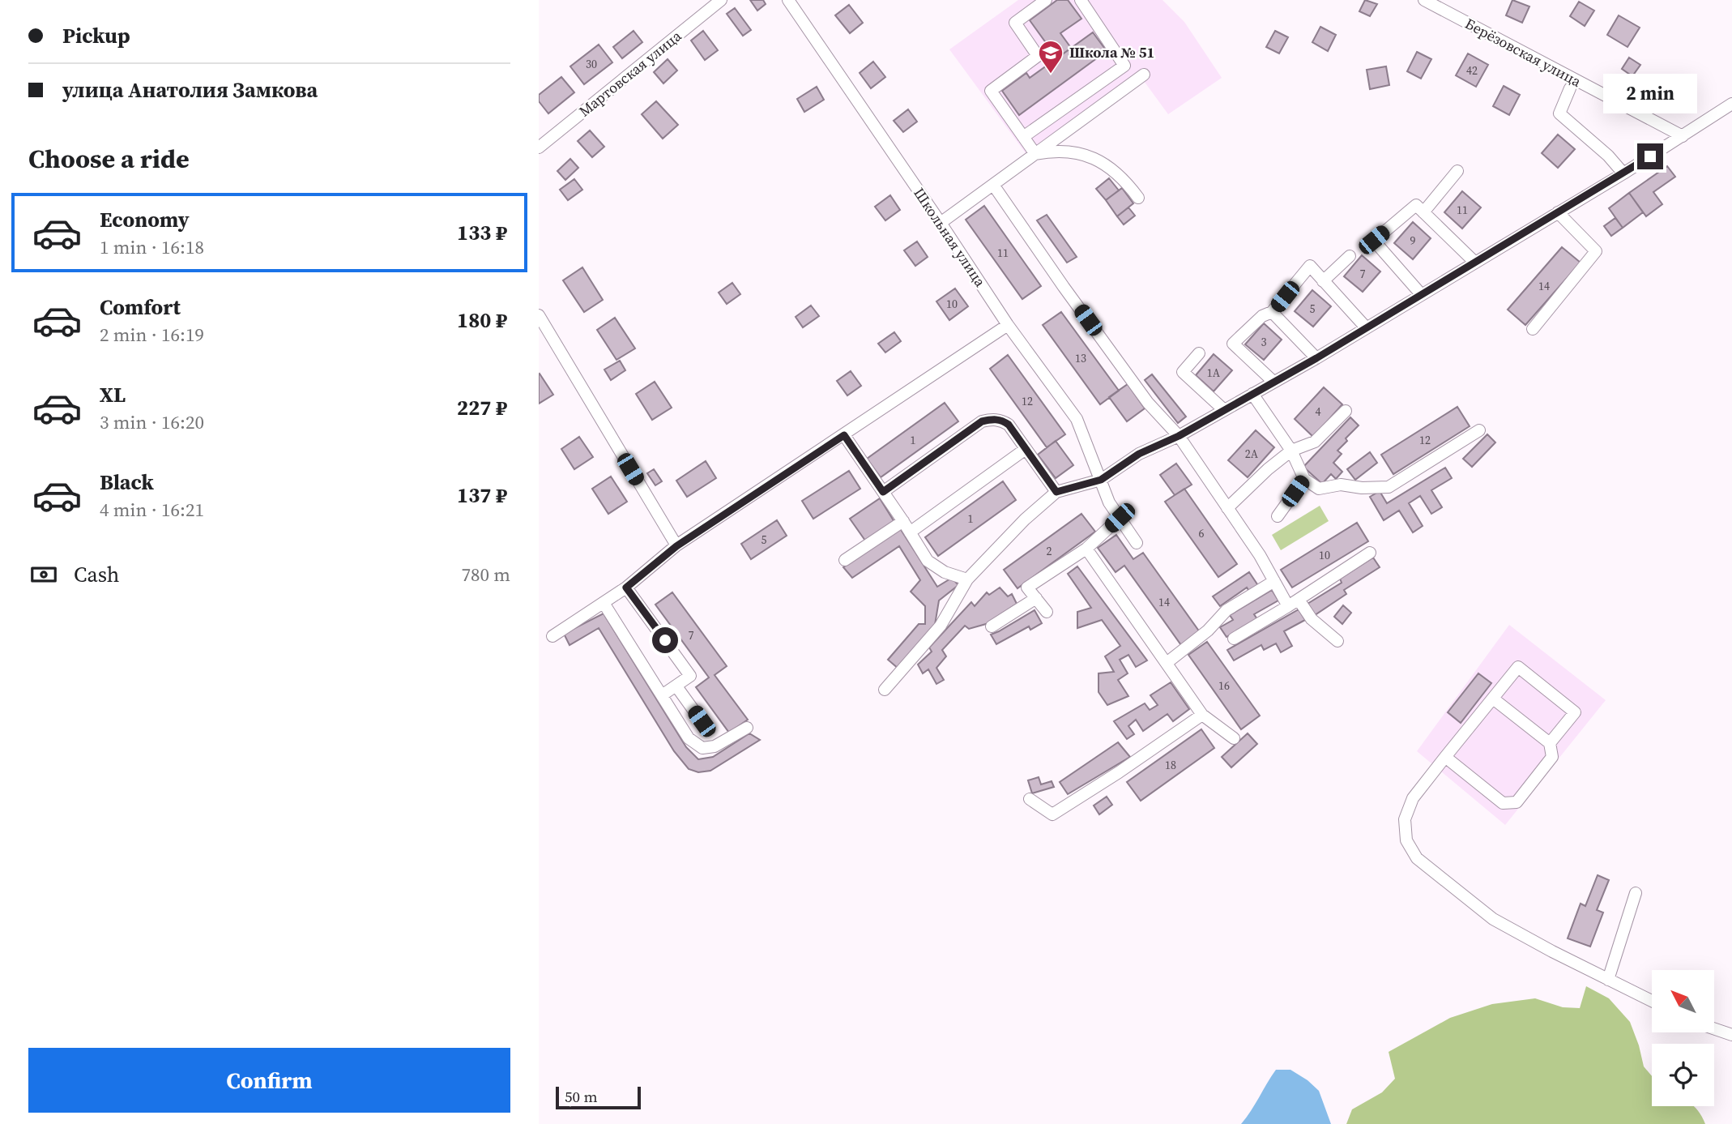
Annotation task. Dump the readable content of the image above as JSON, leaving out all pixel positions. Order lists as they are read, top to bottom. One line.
{"streets":{"street":["Берёзовская улица","Мартовская улица","Школьная улица"]},"places":{"school or university":["Школа № 51"]},"house_numbers":["30","42","11","9","11","7","14","10","5","3","13","1А","12","4","1","12","2А","1","6","5","2","10","14","7","16","18"],"scale_bar":"50 m","north":"top left","page":{"banner":["Pickup","улица Анатолия Замкова"],"bubble":"2 min","heading":"Choose a ride","list":[{"name":"Economy","note":"1 min · 16:18","value":"133 ₽"},{"name":"Comfort","note":"2 min · 16:19","value":"180 ₽"},{"name":"XL","note":"3 min · 16:20","value":"227 ₽"},{"name":"Black","note":"4 min · 16:21","value":"137 ₽"}],"pay":["Cash","780 m"],"buttons":"Confirm","scale":"50 m"}}
